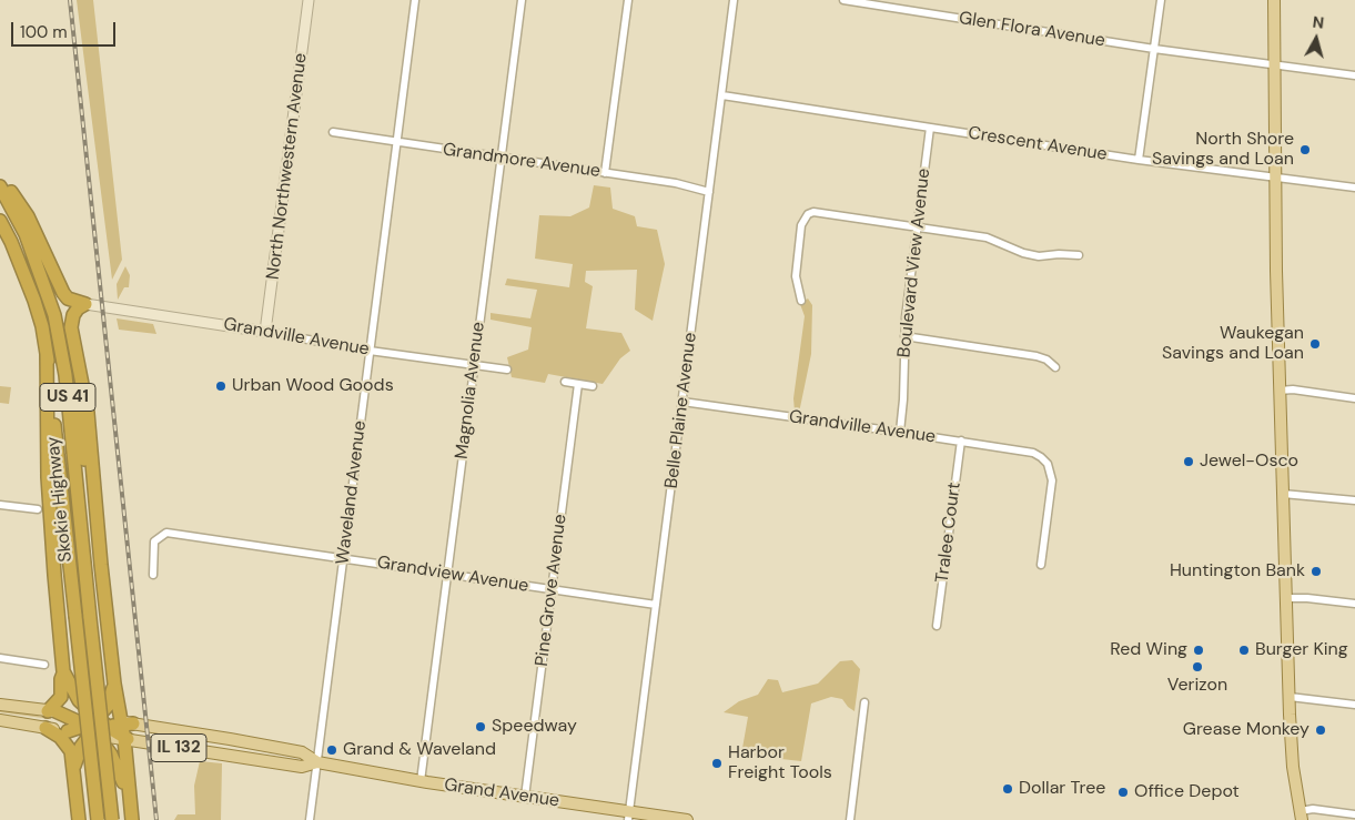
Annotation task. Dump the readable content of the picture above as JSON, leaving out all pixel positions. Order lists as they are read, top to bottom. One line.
{"streets":{"highway":["US 41","Skokie Highway"],"main road":["IL 132","Grand Avenue"],"street":["Glen Flora Avenue","Crescent Avenue","Grandmore Avenue","North Northwestern Avenue","Boulevard View Avenue","Grandville Avenue","Magnolia Avenue","Belle Plaine Avenue","Waveland Avenue","Tralee Court","Grandview Avenue","Pine Grove Avenue"]},"crossings":[["Crescent Avenue","Boulevard View Avenue"],["Crescent Avenue","Belle Plaine Avenue"],["Grandmore Avenue","Magnolia Avenue"],["Grandmore Avenue","Belle Plaine Avenue"],["Grandmore Avenue","Waveland Avenue"],["North Northwestern Avenue","Grandville Avenue"],["Boulevard View Avenue","Grandville Avenue"],["Grandville Avenue","Magnolia Avenue"],["Grandville Avenue","Belle Plaine Avenue"],["Grandville Avenue","Waveland Avenue"],["Grandville Avenue","Tralee Court"],["Magnolia Avenue","Grandview Avenue"],["Magnolia Avenue","Grand Avenue"],["Belle Plaine Avenue","Grandview Avenue"],["Belle Plaine Avenue","Grand Avenue"],["Waveland Avenue","Grandview Avenue"],["Waveland Avenue","Grand Avenue"],["Grandview Avenue","Pine Grove Avenue"],["Pine Grove Avenue","Grand Avenue"]],"places":["North Shore Savings and Loan","Waukegan Savings and Loan","Urban Wood Goods","Jewel-Osco","Huntington Bank","Red Wing","Burger King","Verizon","Speedway","Grease Monkey","Grand & Waveland","Harbor Freight Tools","Dollar Tree","Office Depot"],"scale_bar":"100 m","north":"top"}
